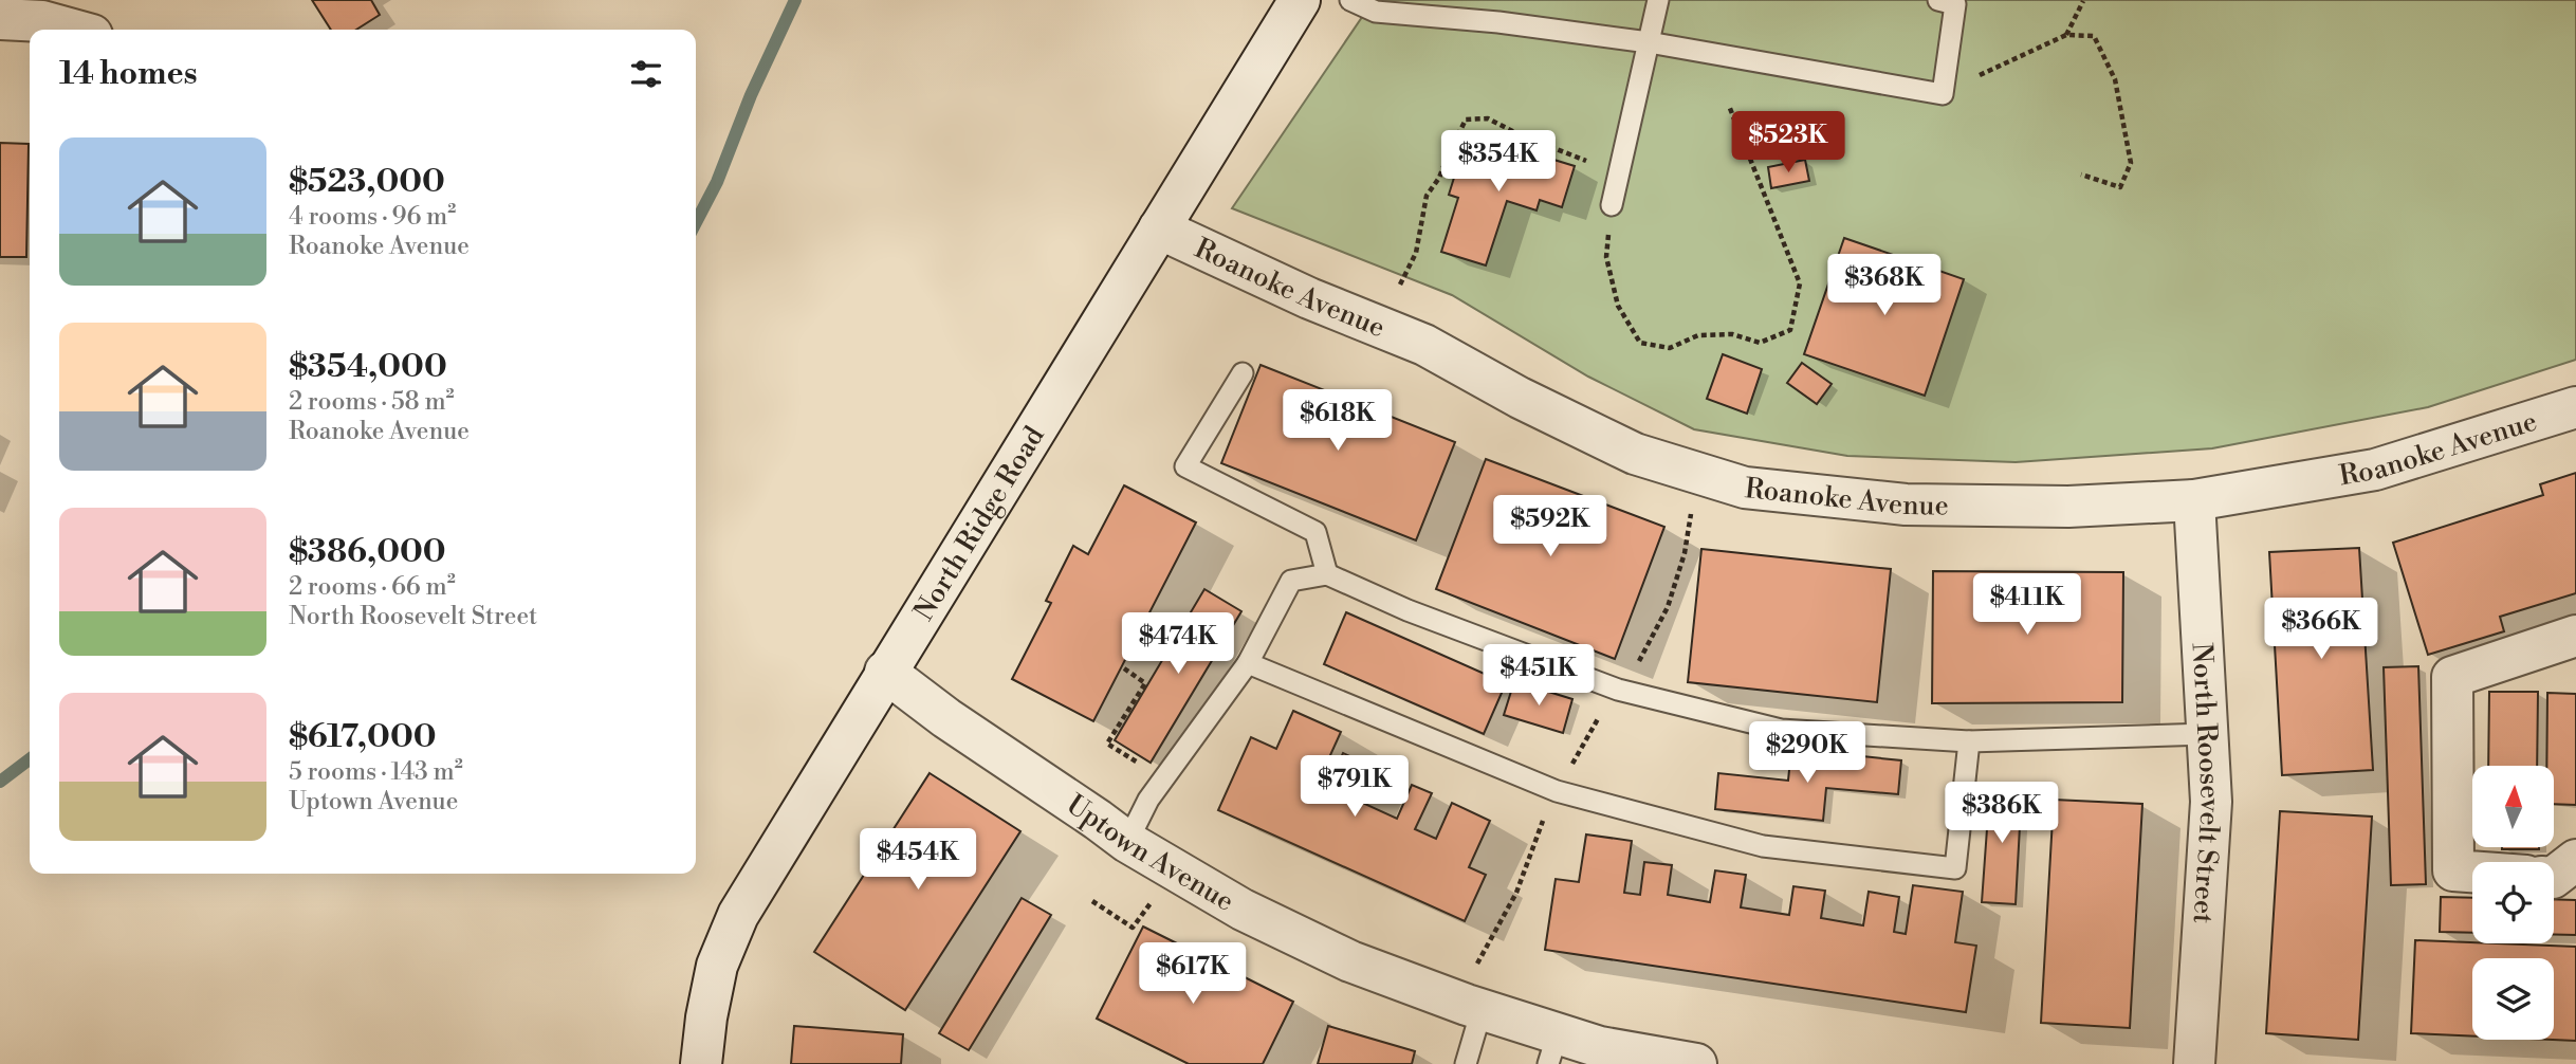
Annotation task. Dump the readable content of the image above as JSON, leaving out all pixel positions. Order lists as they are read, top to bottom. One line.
{"streets":{"street":["Roanoke Avenue","North Ridge Road","North Roosevelt Street","Uptown Avenue"]},"crossings":[["Roanoke Avenue","North Ridge Road"],["Roanoke Avenue","North Roosevelt Street"],["North Ridge Road","Uptown Avenue"]],"north":"top","page":{"heading":"14 homes","price":["$523K","$354K","$368K","$618K","$592K","$411K","$366K","$474K","$451K","$290K","$791K","$386K","$454K","$617K"],"list":[{"name":"$523,000","note":"4 rooms · 96 m² · Roanoke Avenue"},{"name":"$354,000","note":"2 rooms · 58 m² · Roanoke Avenue"},{"name":"$386,000","note":"2 rooms · 66 m² · North Roosevelt Street"},{"name":"$617,000","note":"5 rooms · 143 m² · Uptown Avenue"}]}}
